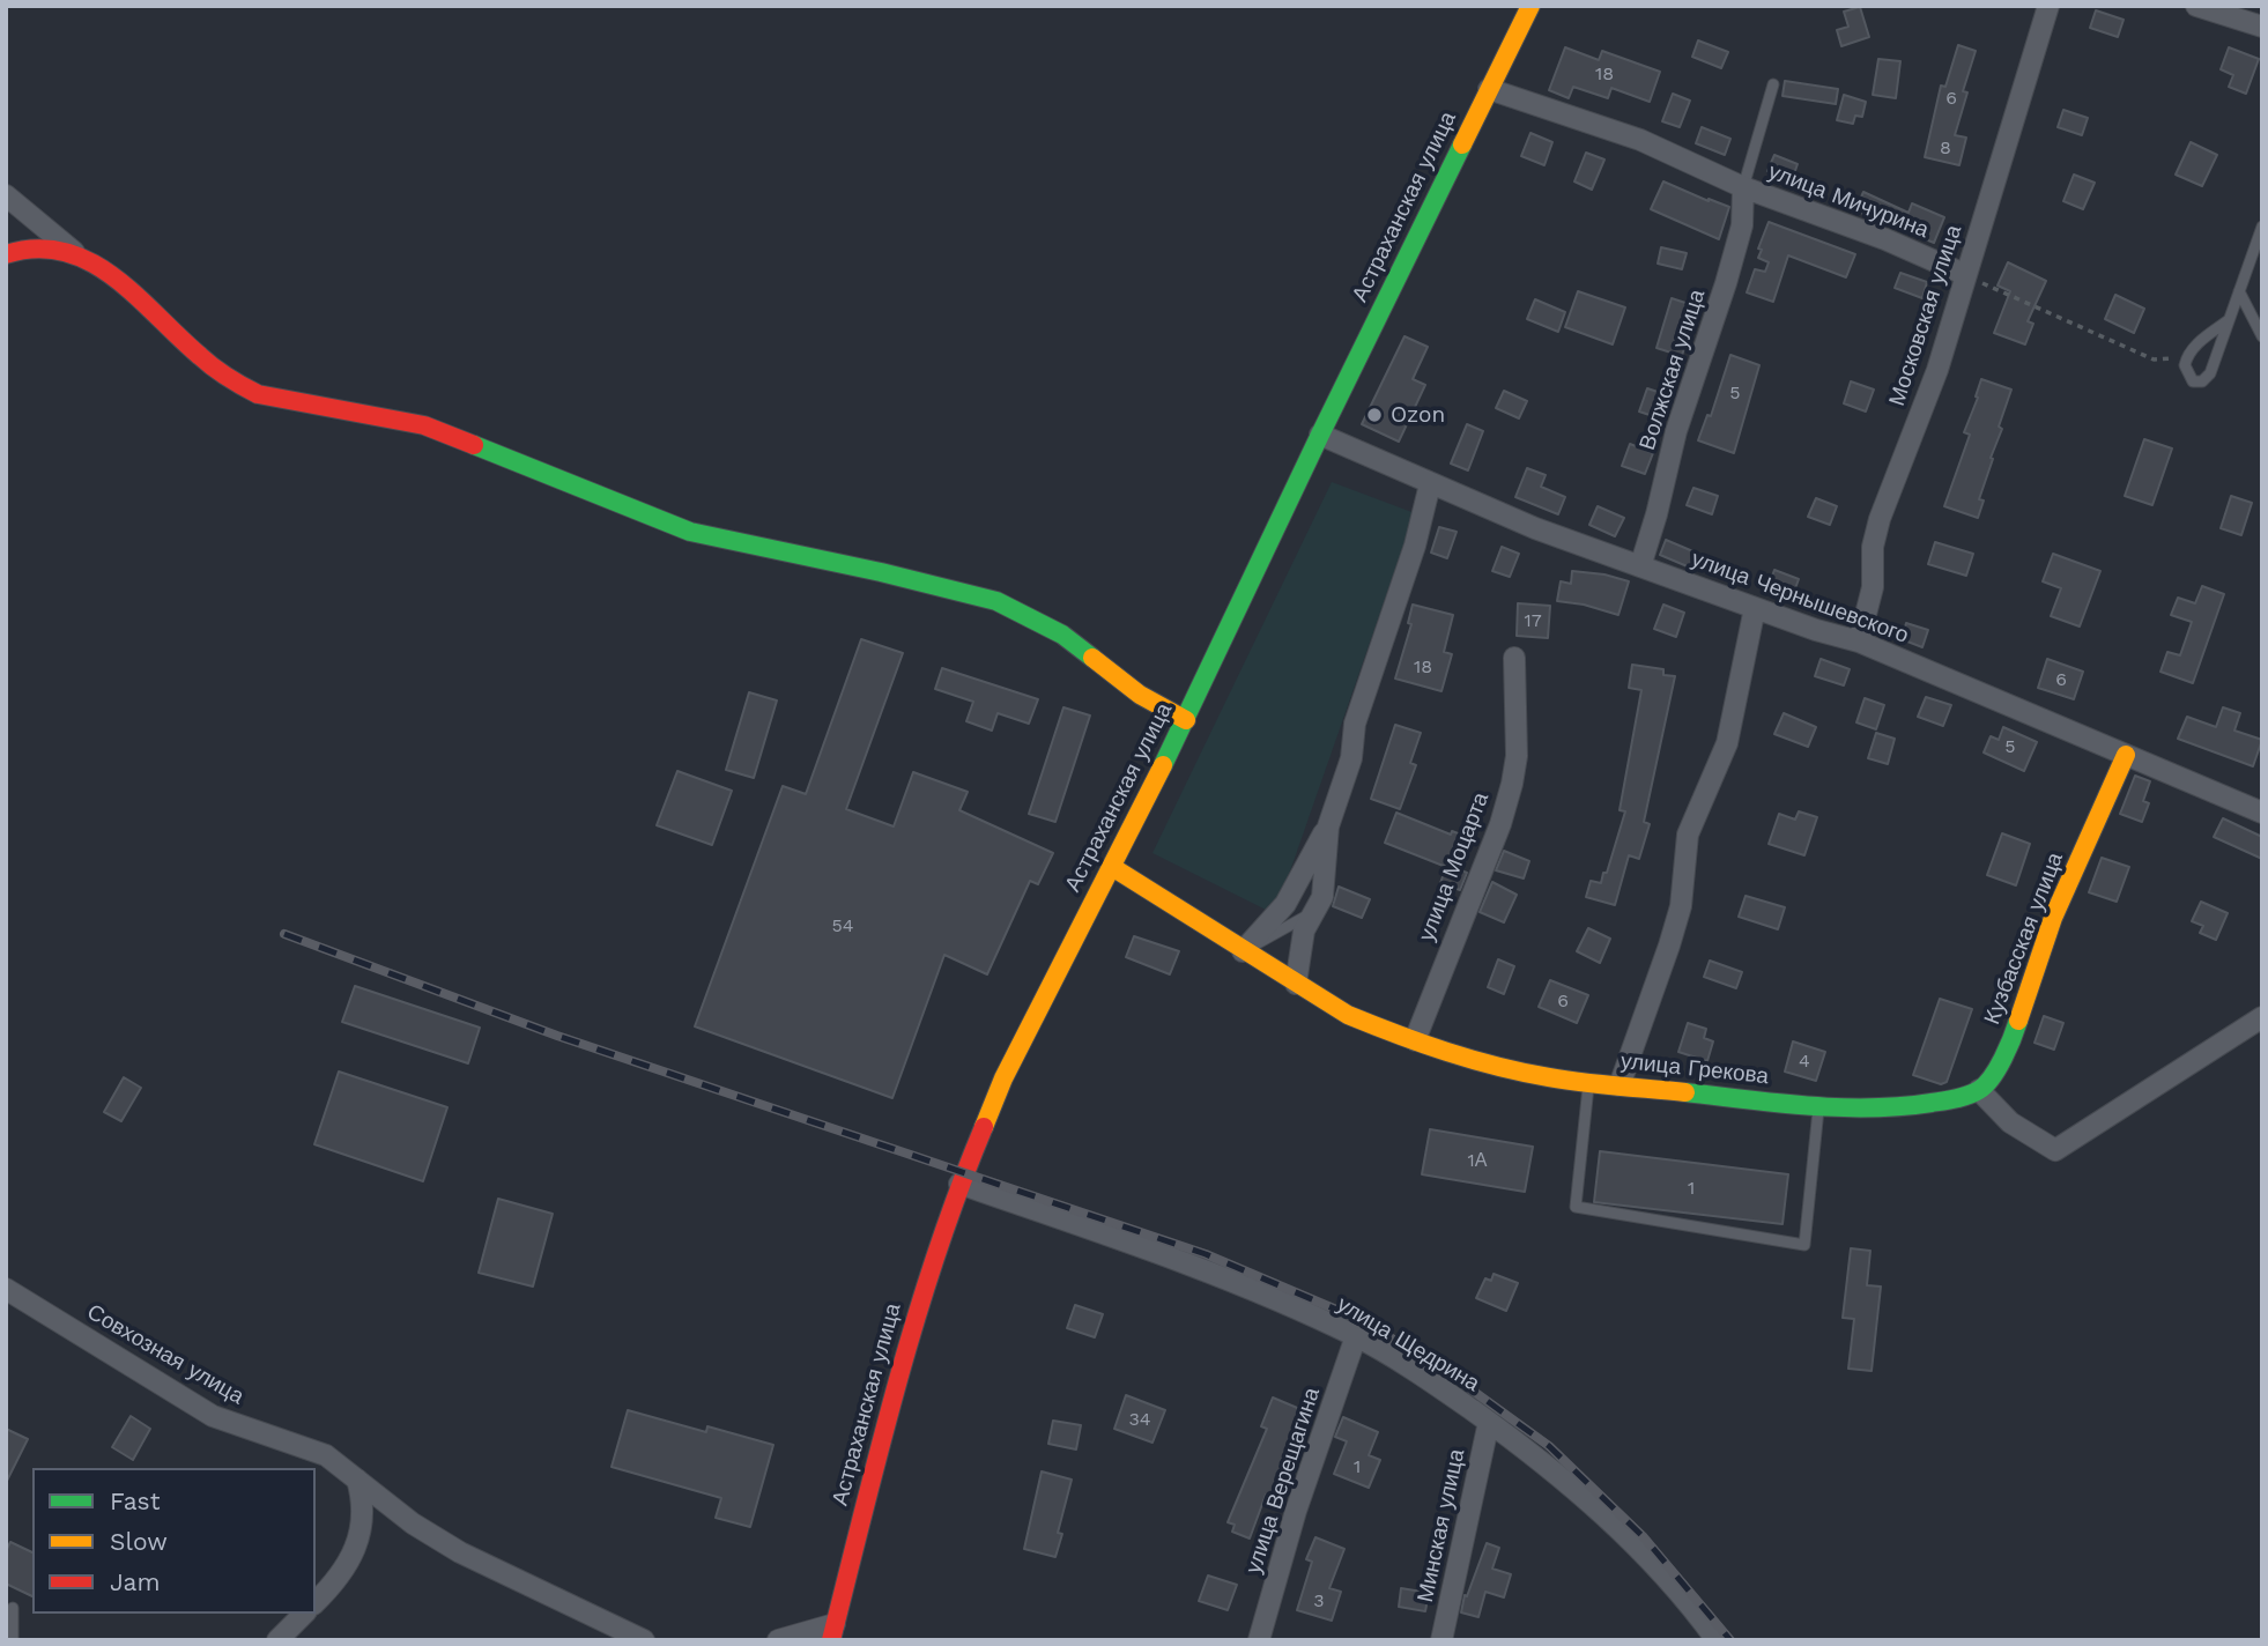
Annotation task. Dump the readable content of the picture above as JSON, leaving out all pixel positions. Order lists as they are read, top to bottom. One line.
{"streets":{"street":["улица Мичурина","Астраханская улица","Московская улица","Волжская улица","улица Чернышевского","улица Моцарта","Кузбасская улица","улица Грекова","улица Щедрина","Совхозная улица","улица Верещагина","Минская улица"]},"crossings":[["улица Мичурина","Астраханская улица"],["улица Мичурина","Московская улица"],["улица Мичурина","Волжская улица"],["Астраханская улица","улица Чернышевского"],["Астраханская улица","улица Грекова"],["Астраханская улица","улица Щедрина"],["Московская улица","улица Чернышевского"],["Волжская улица","улица Чернышевского"],["улица Чернышевского","Кузбасская улица"],["улица Моцарта","улица Грекова"],["Кузбасская улица","улица Грекова"],["улица Щедрина","улица Верещагина"],["улица Щедрина","Минская улица"]],"places":["Ozon"],"house_numbers":["18","6","8","5","17","18","6","5","54","6","4","1А","1","34","1","3"],"legend":["Fast","Slow","Jam"]}
